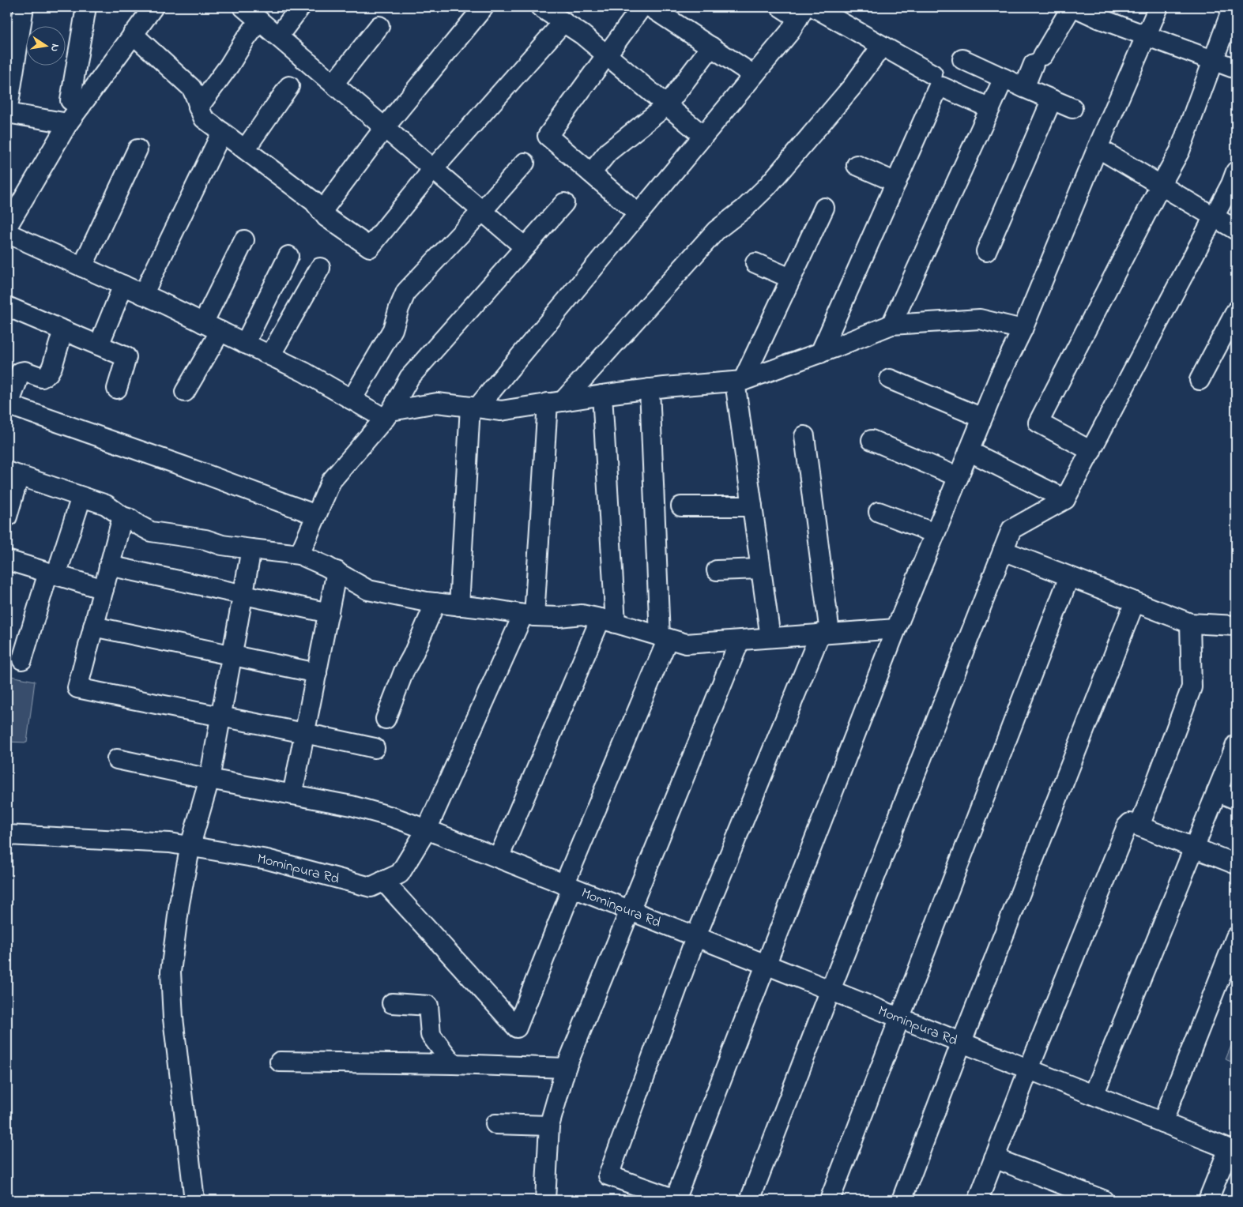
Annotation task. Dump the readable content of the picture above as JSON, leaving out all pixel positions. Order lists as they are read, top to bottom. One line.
{"streets":{"street":["Mominpura Rd"]},"north":"right"}
